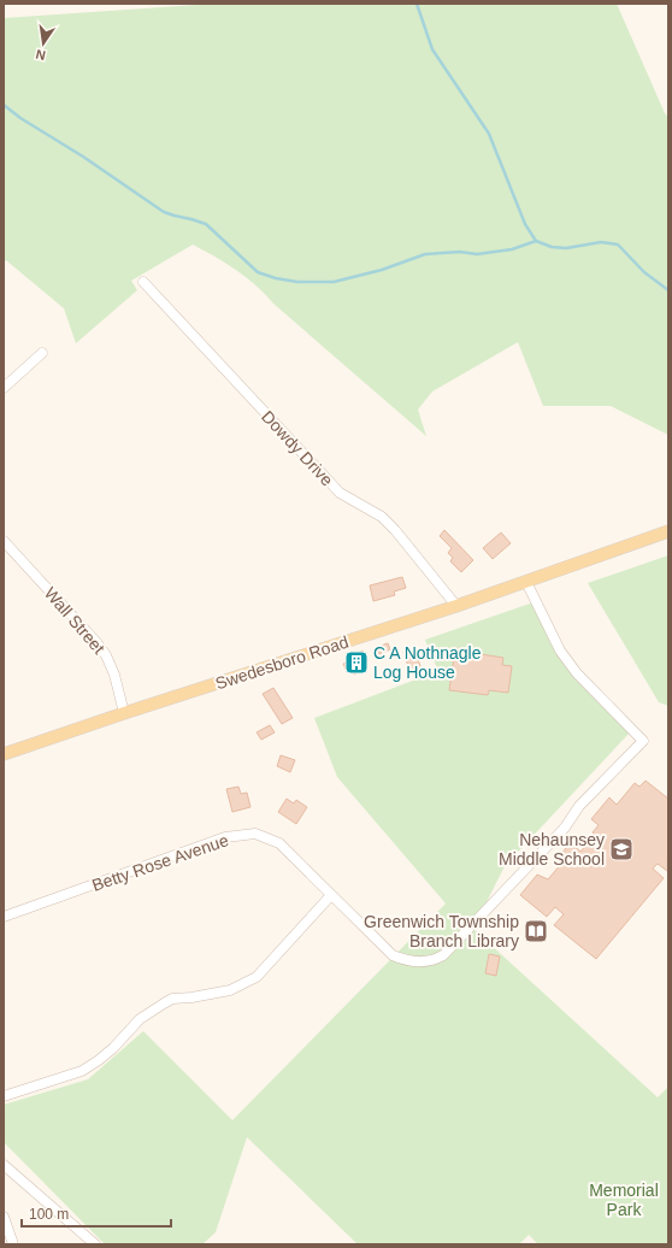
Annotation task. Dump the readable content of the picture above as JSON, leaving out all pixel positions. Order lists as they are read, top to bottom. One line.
{"streets":{"main road":["Swedesboro Road"],"street":["Dowdy Drive","Wall Street","Betty Rose Avenue"]},"crossings":[["Dowdy Drive","Swedesboro Road"],["Wall Street","Swedesboro Road"],["Swedesboro Road","Betty Rose Avenue"]],"parks":["Memorial Park"],"places":{"building":["C A Nothnagle Log House"],"school or university":["Nehaunsey Middle School"],"library":["Greenwich Township Branch Library"]},"scale_bar":"100 m","north":"bottom"}
